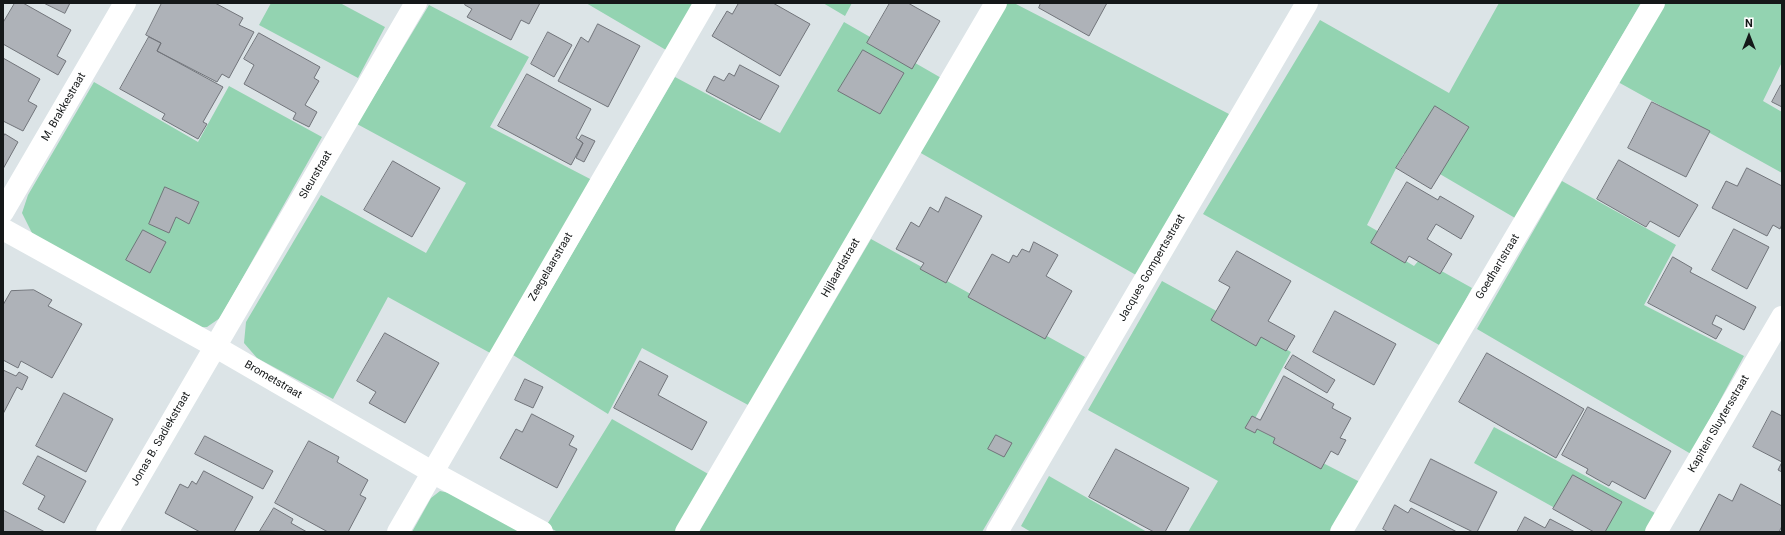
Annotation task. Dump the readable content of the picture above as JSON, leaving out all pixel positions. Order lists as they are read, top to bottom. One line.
{"streets":{"street":["M. Brakkestraat","Sleurstraat","Zeegelaarstraat","Goedhartstraat","Hijlaardstraat","Jacques Gompertsstraat","Brometstraat","Kapitein Sluytersstraat","Jonas B. Sadiekstraat"]},"crossings":[["Sleurstraat","Brometstraat"],["Sleurstraat","Jonas B. Sadiekstraat"],["Zeegelaarstraat","Brometstraat"],["Brometstraat","Jonas B. Sadiekstraat"]],"north":"top"}
